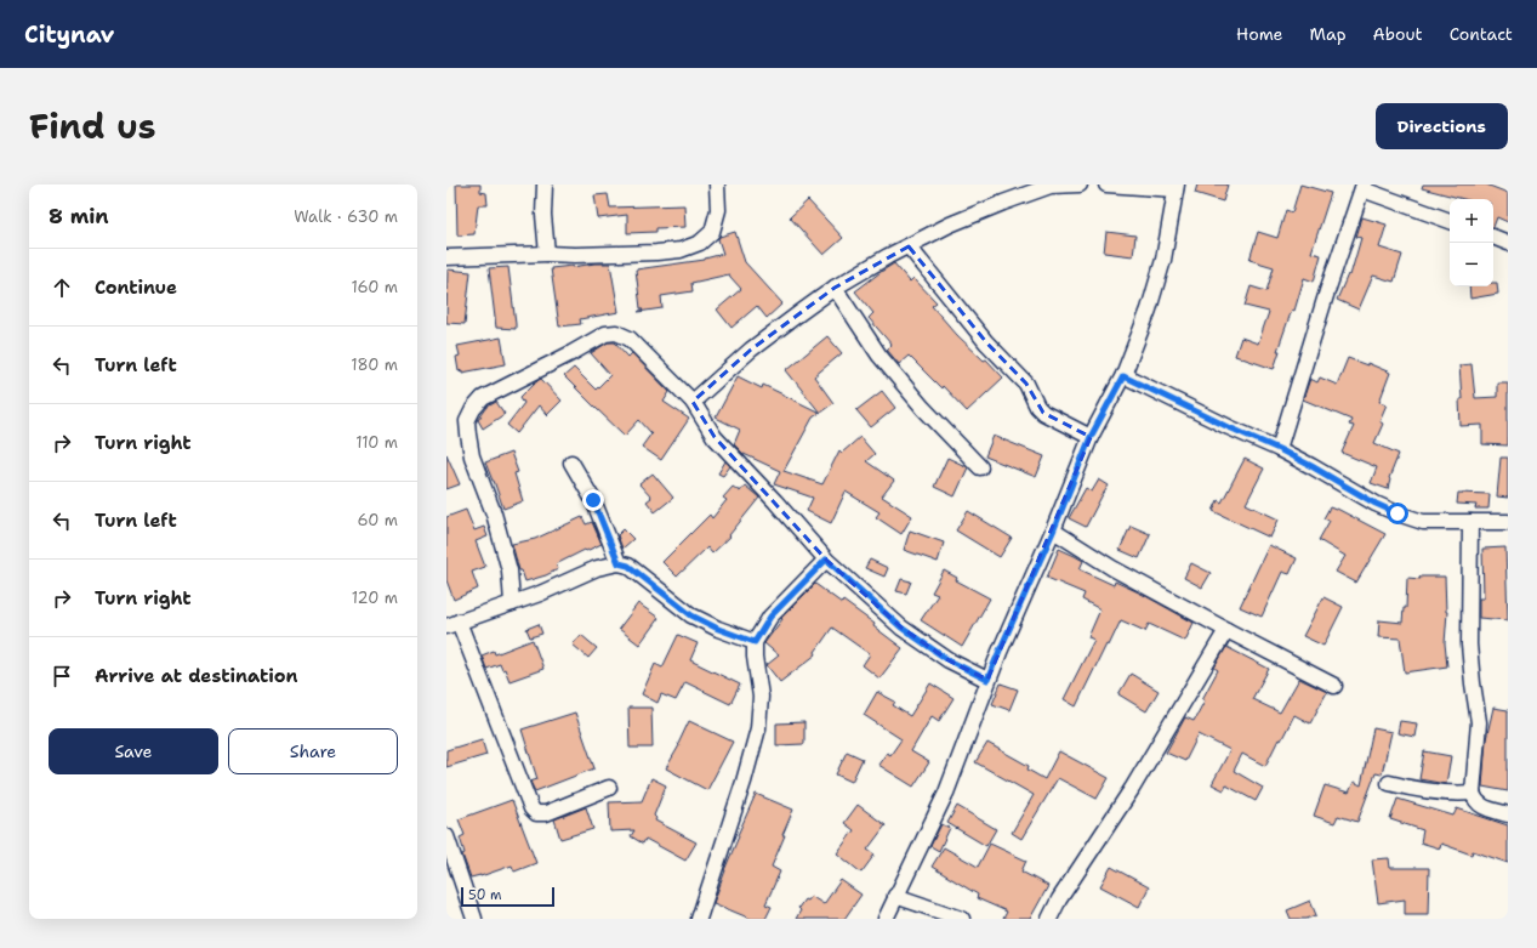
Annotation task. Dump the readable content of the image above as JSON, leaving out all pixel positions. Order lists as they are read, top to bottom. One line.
{"scale_bar":"50 m","page":{"header":"Citynav","nav":["Home","Map","About","Contact"],"title":"Find us","buttons":["Directions",["Save","Share"]],"heading":["8 min","Walk · 630 m"],"map_buttons":["+","−"],"list":[["Continue","160 m"],["Turn left","180 m"],["Turn right","110 m"],["Turn left","60 m"],["Turn right","120 m"],"Arrive at destination"],"scale":"50 m"}}
